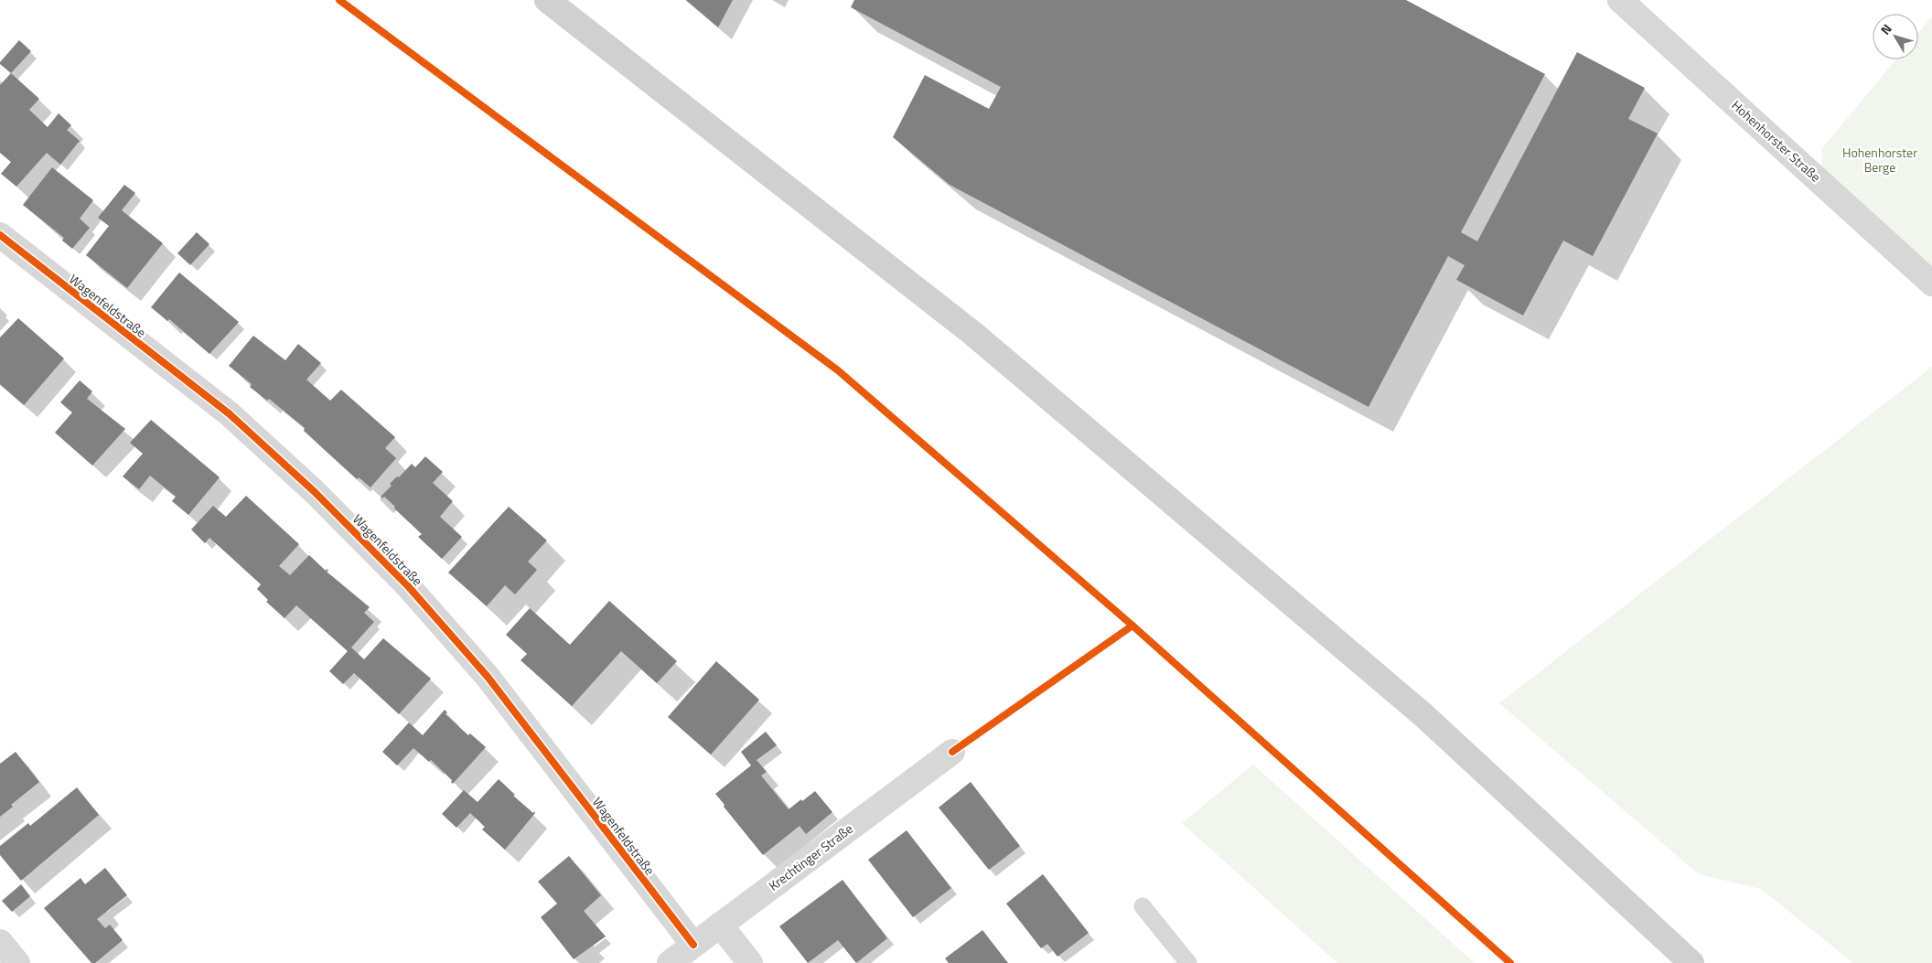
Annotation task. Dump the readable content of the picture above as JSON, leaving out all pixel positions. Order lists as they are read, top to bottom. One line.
{"streets":{"street":["Hohenhorster Straße","Wagenfeldstraße","Krechtinger Straße"]},"crossings":[["Wagenfeldstraße","Krechtinger Straße"]],"parks":["Hohenhorster Berge"],"north":"top left"}
